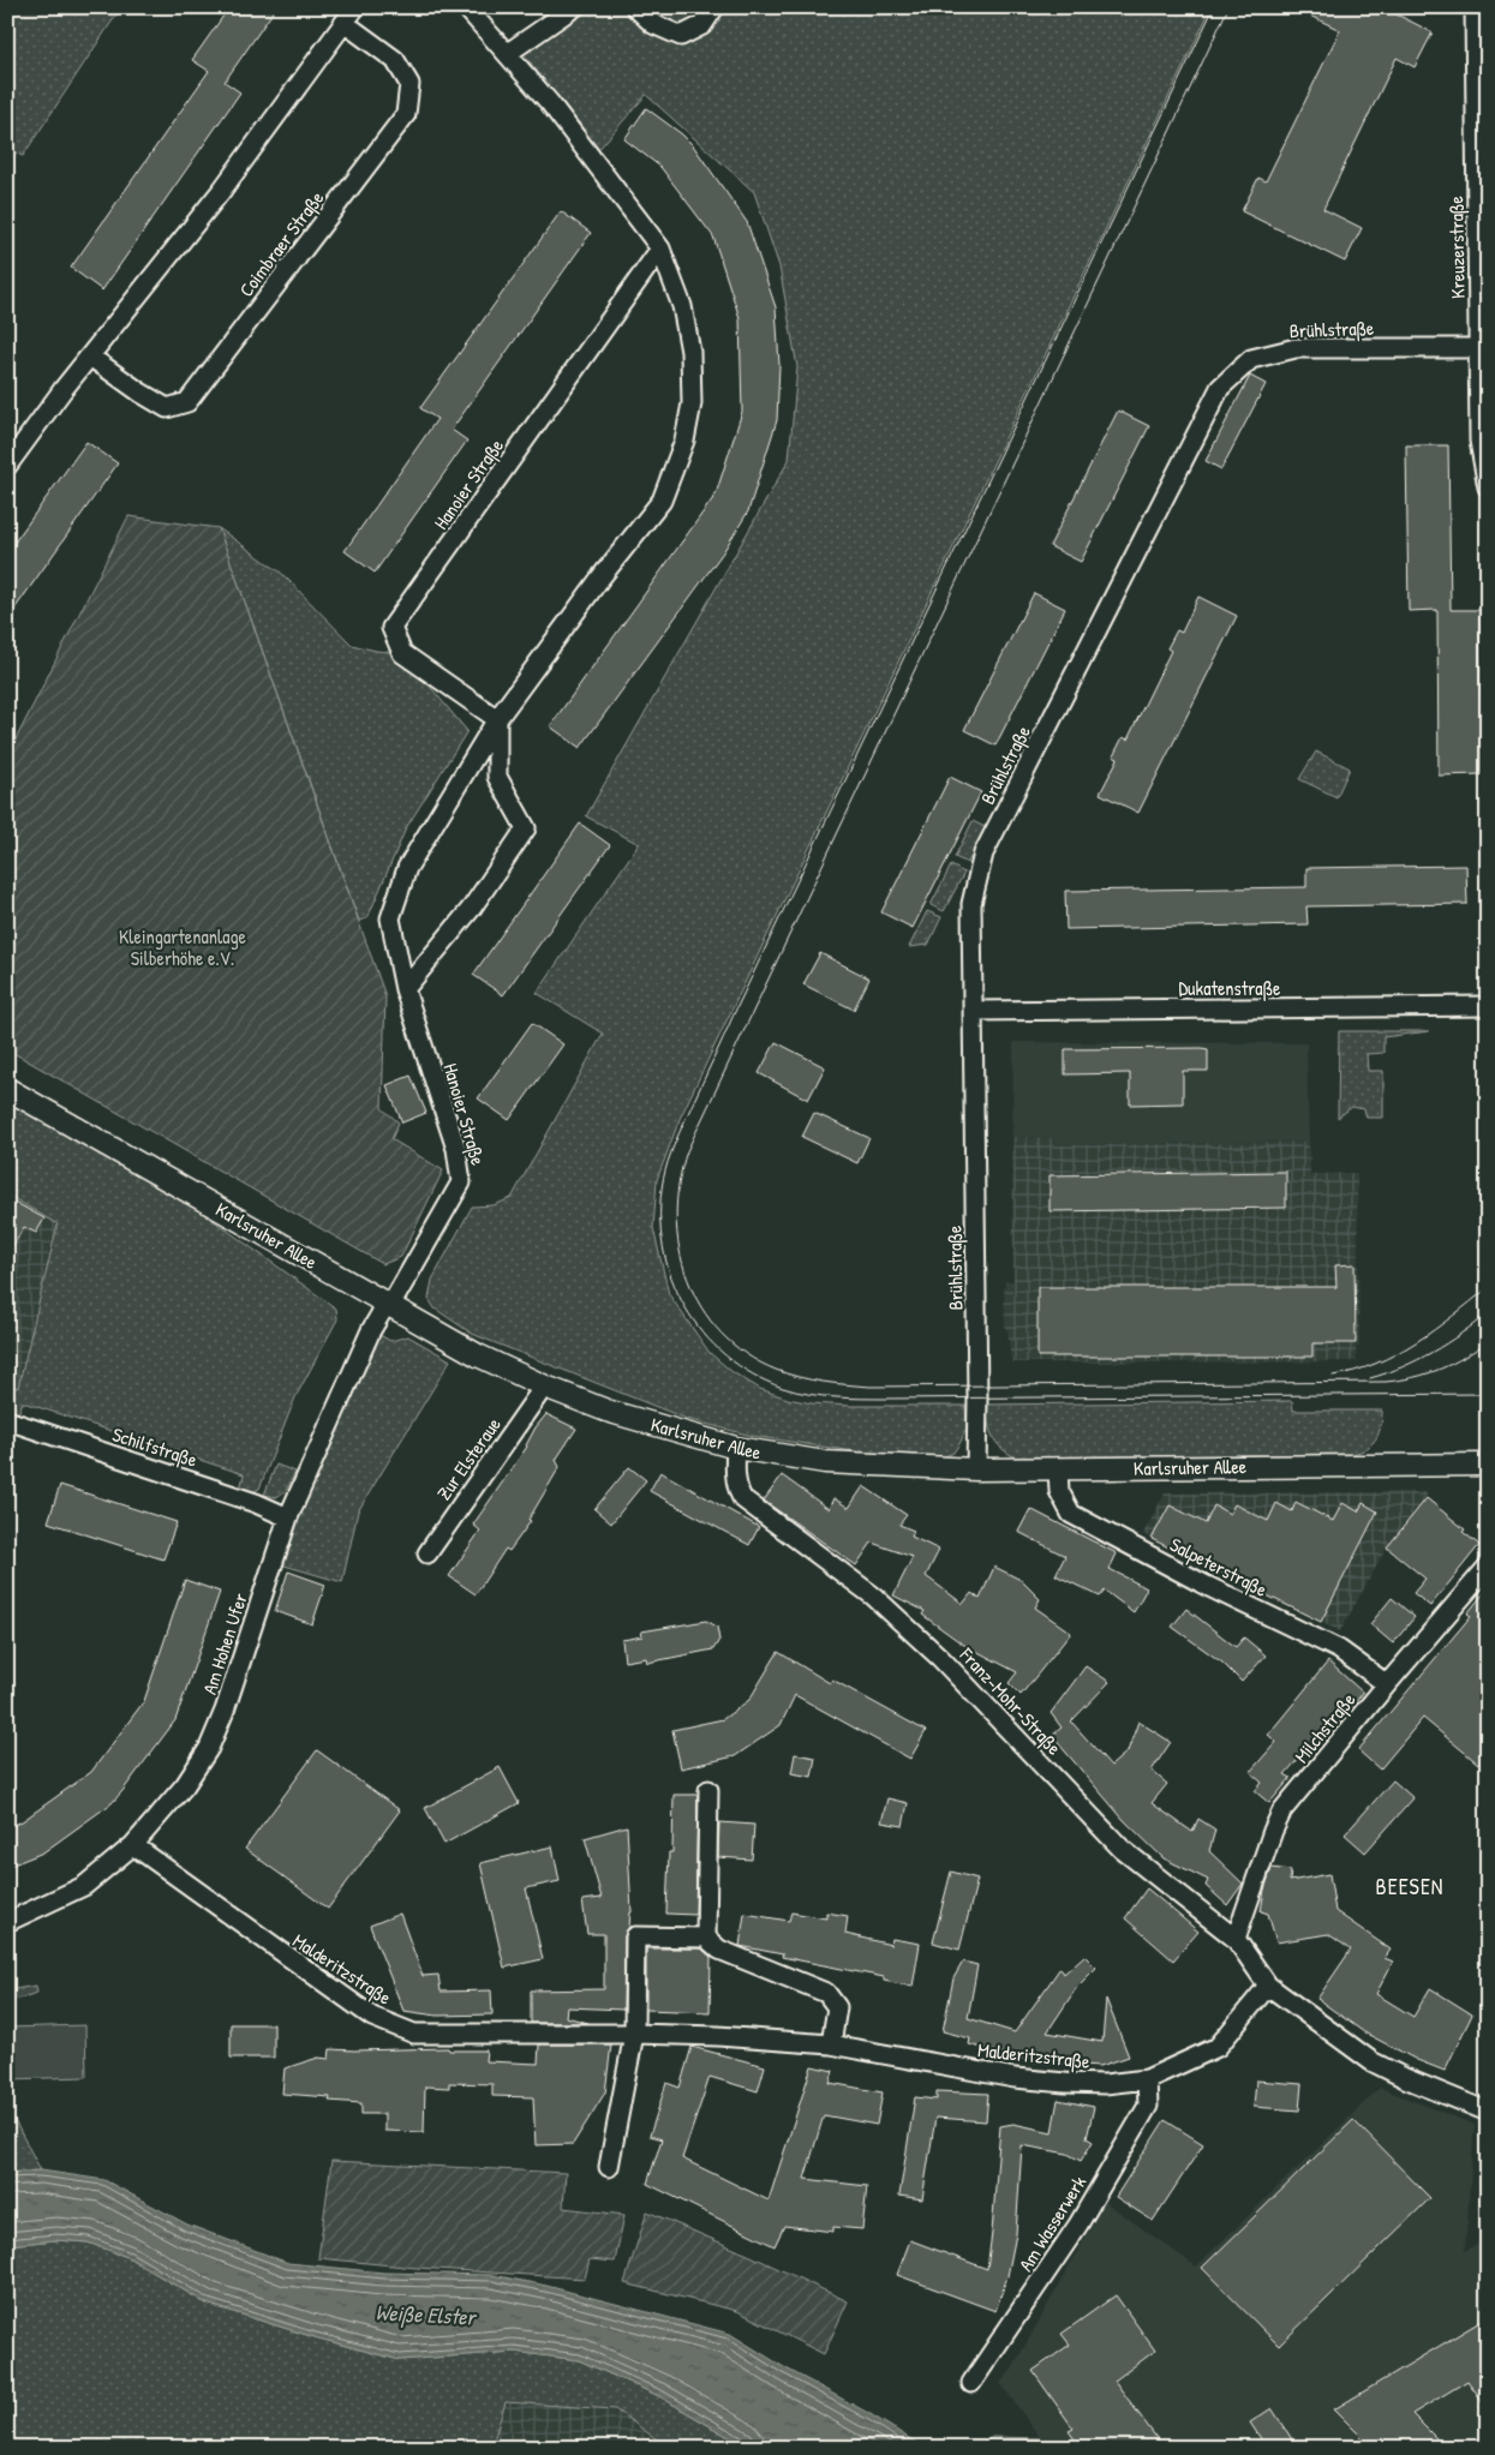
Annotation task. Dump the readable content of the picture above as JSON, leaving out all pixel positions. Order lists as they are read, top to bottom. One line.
{"streets":{"street":["Coimbraer Straße","Kreuzerstraße","Brühlstraße","Hanoier Straße","Dukatenstraße","Karlsruher Allee","Schilfstraße","Zur Elsteraue","Salpeterstraße","Am Hohen Ufer","Franz-Mohr-Straße","Milchstraße","Malderitzstraße","Am Wasserwerk"]},"crossings":[["Kreuzerstraße","Brühlstraße"],["Brühlstraße","Dukatenstraße"],["Brühlstraße","Karlsruher Allee"],["Hanoier Straße","Karlsruher Allee"],["Hanoier Straße","Am Hohen Ufer"],["Karlsruher Allee","Zur Elsteraue"],["Karlsruher Allee","Salpeterstraße"],["Karlsruher Allee","Am Hohen Ufer"],["Karlsruher Allee","Franz-Mohr-Straße"],["Schilfstraße","Am Hohen Ufer"],["Salpeterstraße","Milchstraße"],["Am Hohen Ufer","Malderitzstraße"],["Franz-Mohr-Straße","Milchstraße"],["Franz-Mohr-Straße","Malderitzstraße"],["Malderitzstraße","Am Wasserwerk"]],"districts":["BEESEN"],"water":["Weiße Elster"],"parks":["Kleingartenanlage Silberhöhe e.V."]}
